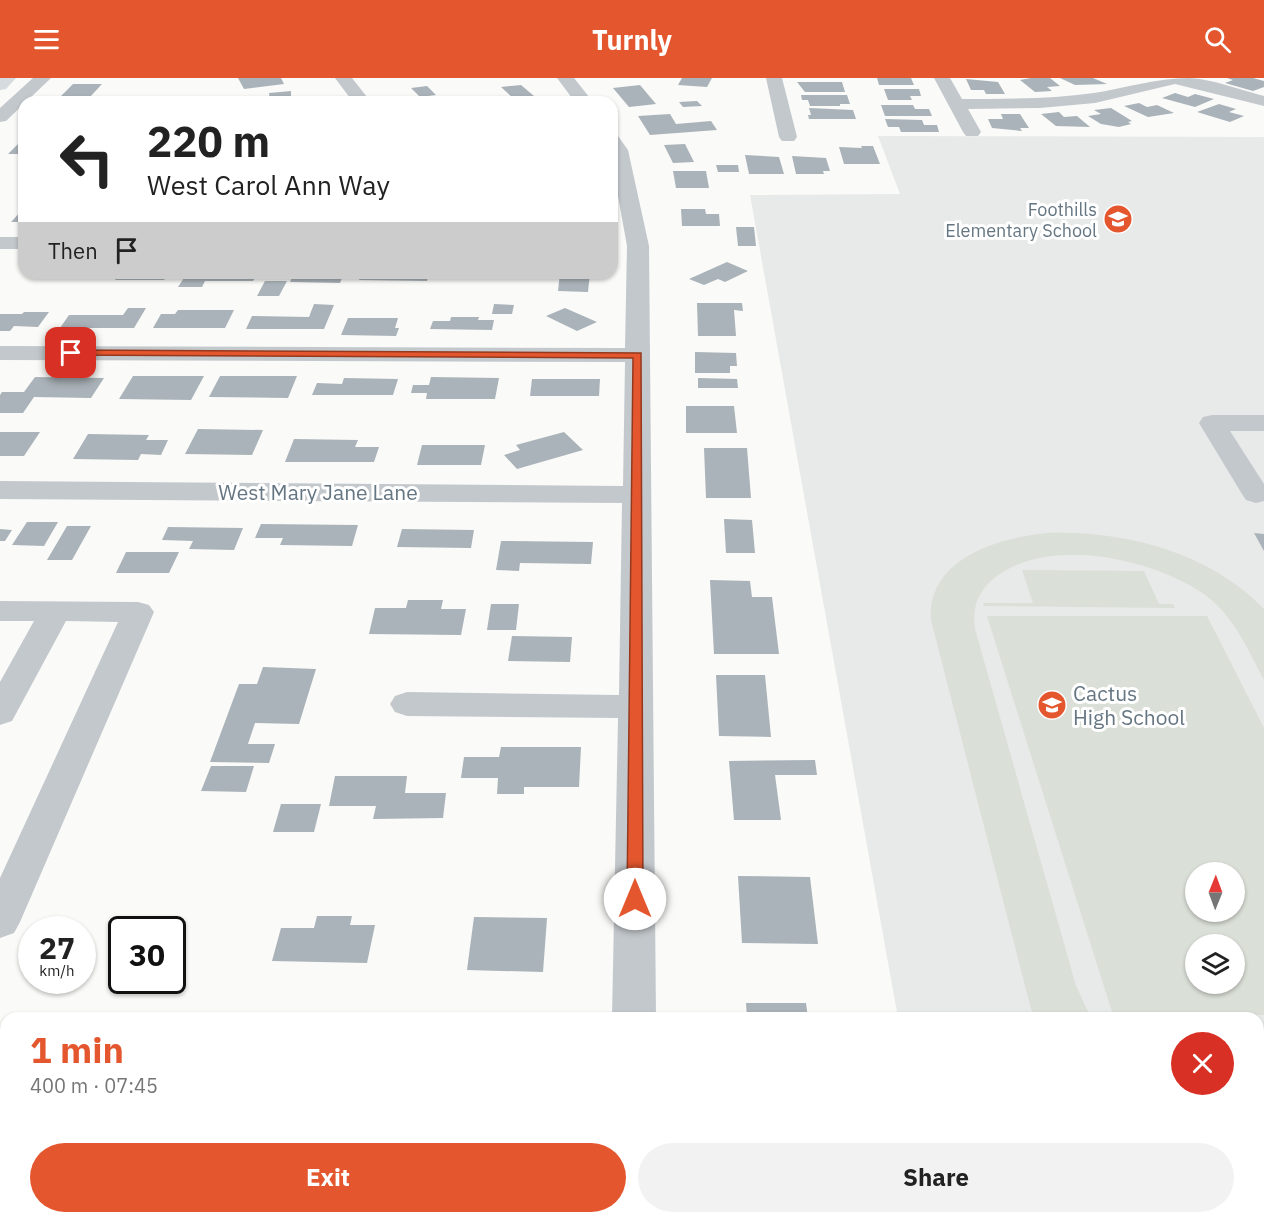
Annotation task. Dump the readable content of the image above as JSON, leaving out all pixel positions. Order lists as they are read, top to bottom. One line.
{"streets":{"street":["West Mary Jane Lane"]},"places":{"school or university":["Foothills Elementary School","Cactus High School"]},"north":"top","page":{"header":"Turnly","turn":["220 m","West Carol Ann Way"],"then":"Then","speed":"27 km/h","limit":"30","heading":["1 min","400 m · 07:45"],"buttons":["Exit","Share"]}}
